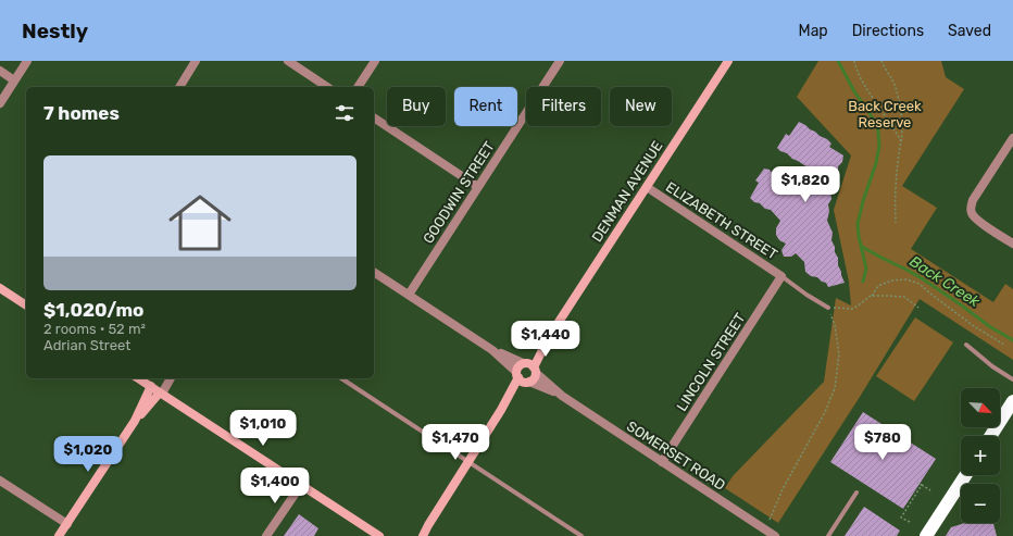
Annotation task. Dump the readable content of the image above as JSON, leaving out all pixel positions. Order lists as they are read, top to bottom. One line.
{"streets":{"street":["DENMAN AVENUE","GOODWIN STREET","ELIZABETH STREET","LINCOLN STREET","SOMERSET ROAD"]},"crossings":[["DENMAN AVENUE","ELIZABETH STREET"],["DENMAN AVENUE","SOMERSET ROAD"],["GOODWIN STREET","SOMERSET ROAD"],["ELIZABETH STREET","LINCOLN STREET"],["LINCOLN STREET","SOMERSET ROAD"]],"water":["Back Creek"],"parks":["Back Creek Reserve"],"north":"bottom right","page":{"header":"Nestly","nav":["Map","Directions","Saved"],"chip":["Buy","Rent","Filters","New"],"heading":"7 homes","list":[{"name":"$1,020/mo","note":"2 rooms · 52 m² · Adrian Street"}],"price":["$1,820","$1,440","$1,010","$1,470","$780","$1,020","$1,400"],"map_buttons":["+","−"]}}
